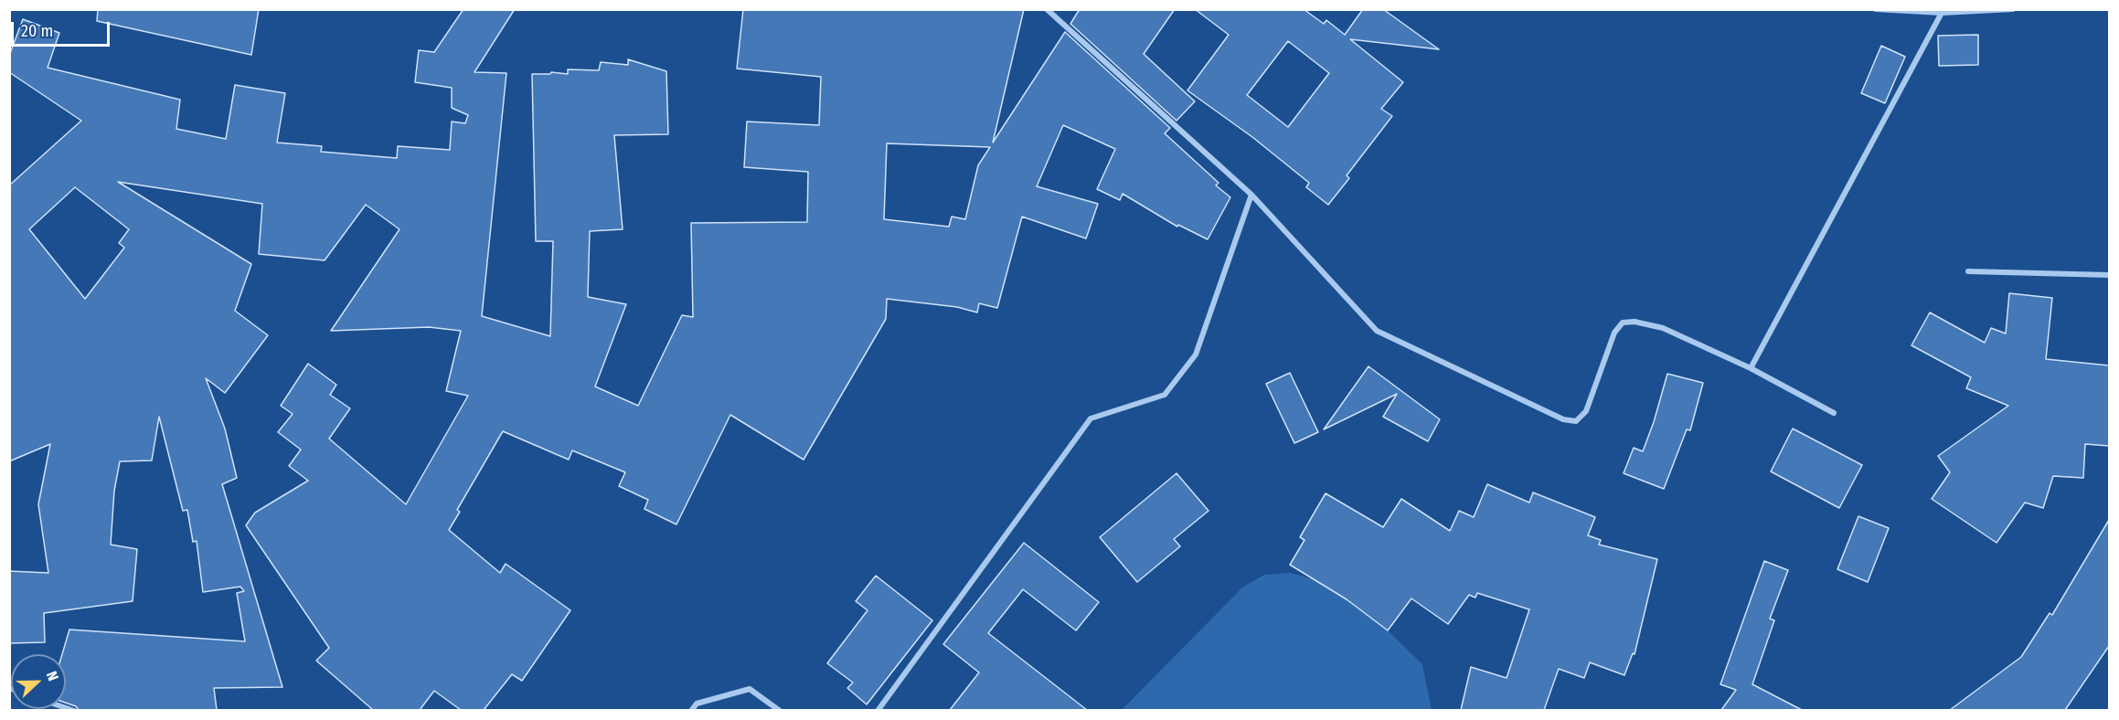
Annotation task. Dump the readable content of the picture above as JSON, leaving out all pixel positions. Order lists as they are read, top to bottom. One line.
{"scale_bar":"20 m","north":"right"}
